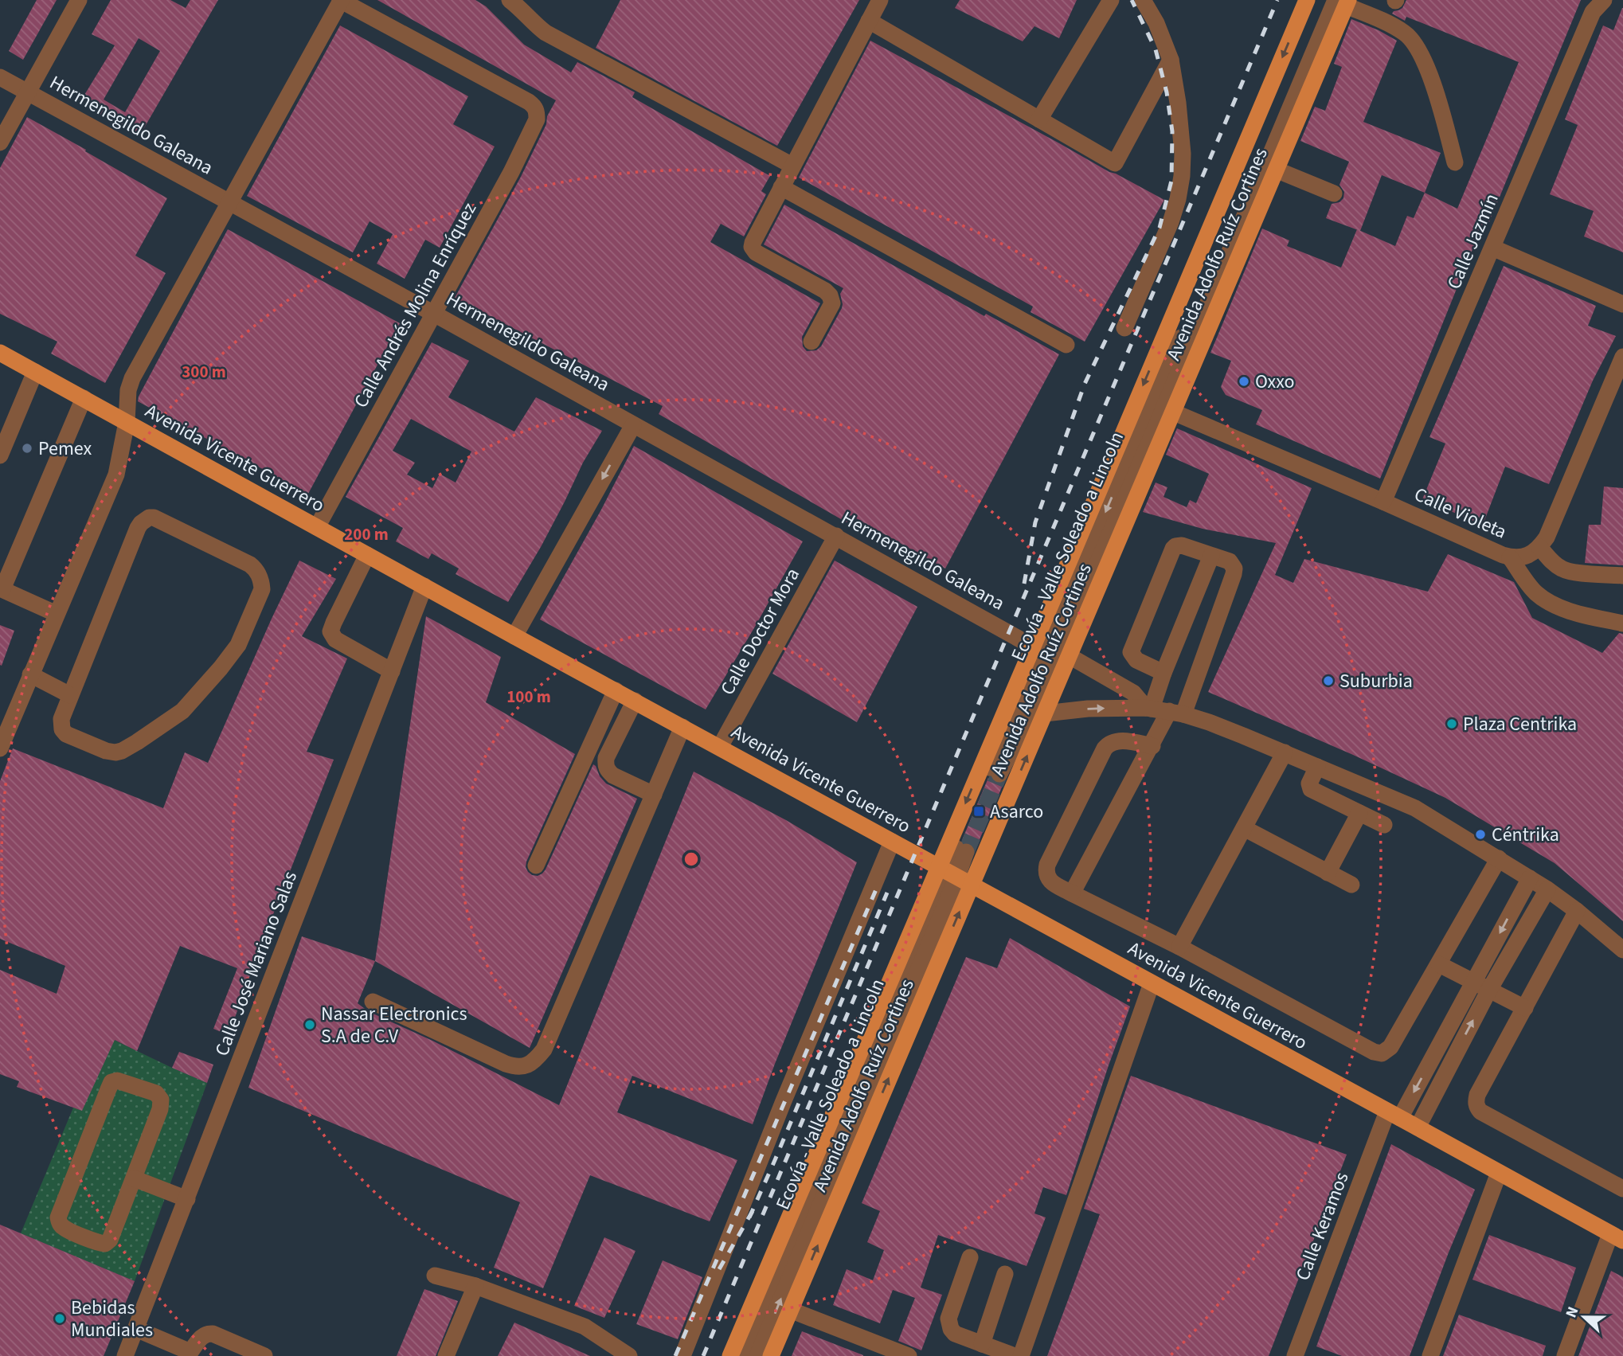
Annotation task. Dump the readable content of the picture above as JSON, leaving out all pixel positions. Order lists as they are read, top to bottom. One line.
{"streets":{"main road":["Avenida Adolfo Ruíz Cortines","Avenida Vicente Guerrero"],"street":["Hermenegildo Galeana","Calle Jazmín","Calle Andrés Molina Enríquez","Calle Violeta","Ecovía - Valle Soleado a Lincoln","Calle Doctor Mora","Calle José Mariano Salas","Calle Keramos"]},"crossings":[["Hermenegildo Galeana","Avenida Adolfo Ruíz Cortines"],["Hermenegildo Galeana","Calle Andrés Molina Enríquez"],["Hermenegildo Galeana","Calle Doctor Mora"],["Calle Jazmín","Calle Violeta"],["Avenida Adolfo Ruíz Cortines","Avenida Vicente Guerrero"],["Avenida Adolfo Ruíz Cortines","Calle Violeta"],["Avenida Adolfo Ruíz Cortines","Ecovía - Valle Soleado a Lincoln"],["Calle Andrés Molina Enríquez","Avenida Vicente Guerrero"],["Avenida Vicente Guerrero","Ecovía - Valle Soleado a Lincoln"],["Avenida Vicente Guerrero","Calle Doctor Mora"],["Avenida Vicente Guerrero","Calle José Mariano Salas"],["Avenida Vicente Guerrero","Calle Keramos"]],"places":{"other":["Oxxo","Pemex","Suburbia","Plaza Centrika","Céntrika","Nassar Electronics S.A de C.V","Bebidas Mundiales"],"transit":["Asarco"]},"north":"left","rings":["300 m","200 m","100 m"]}
